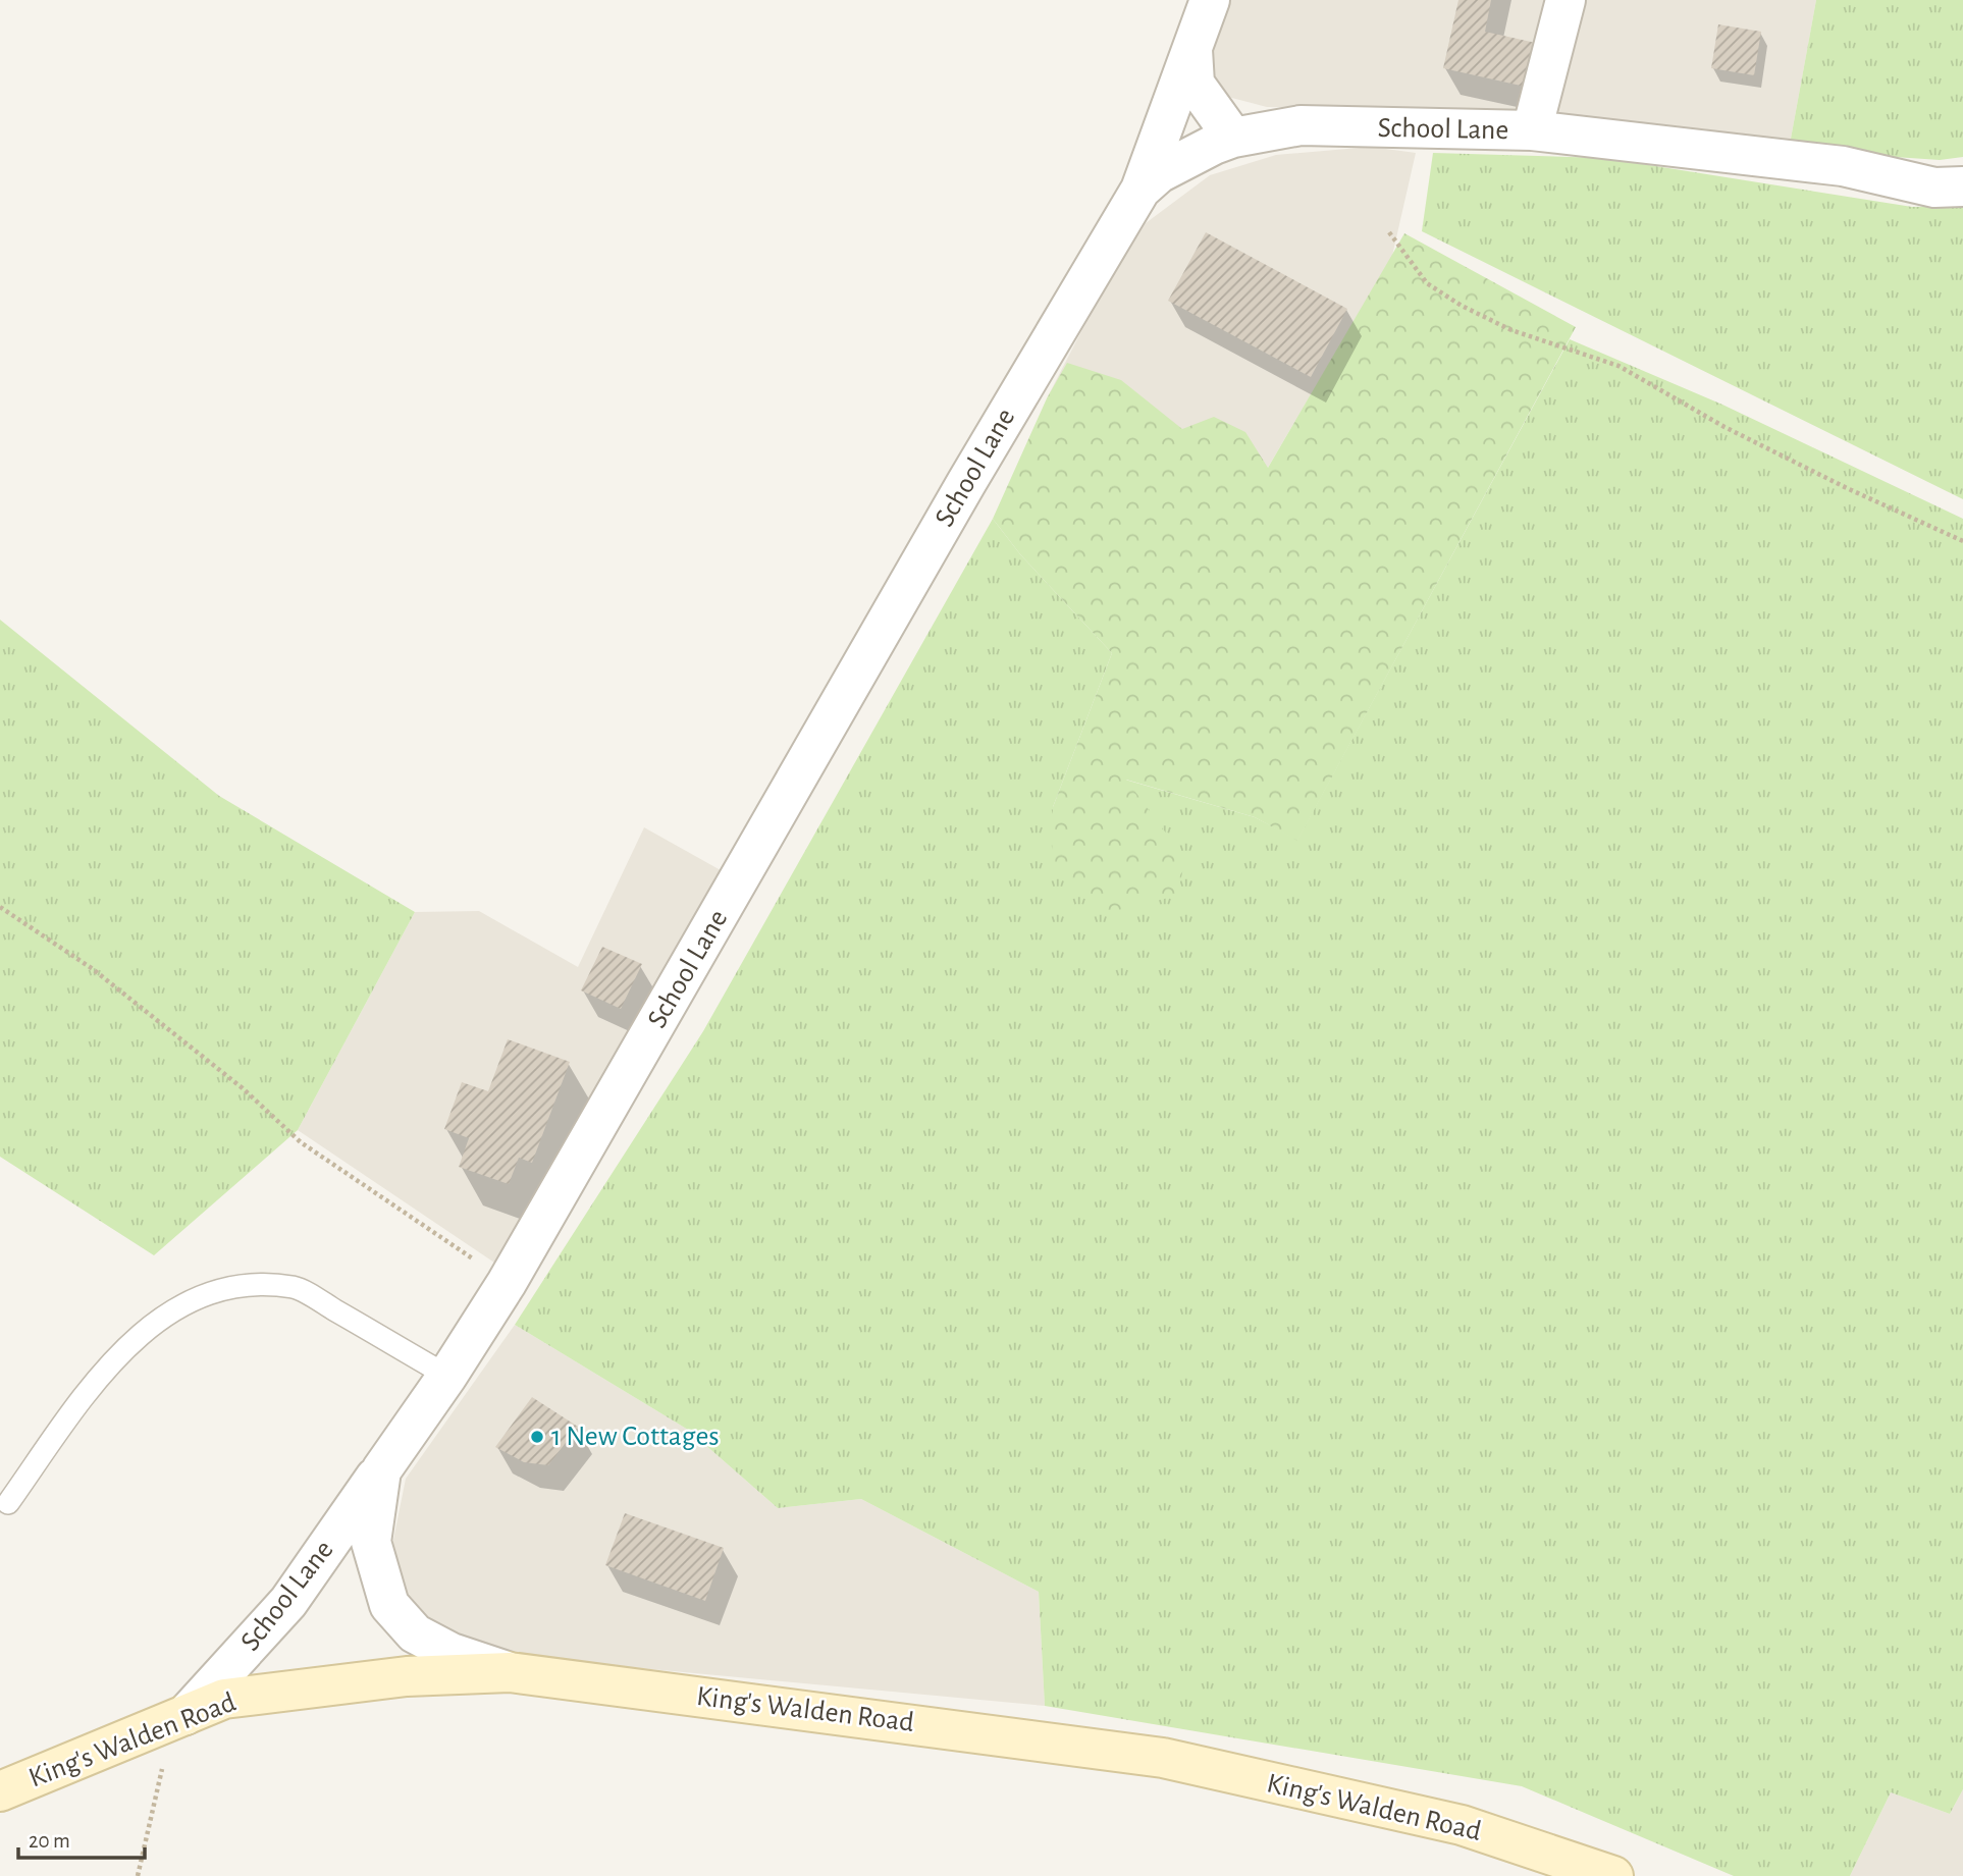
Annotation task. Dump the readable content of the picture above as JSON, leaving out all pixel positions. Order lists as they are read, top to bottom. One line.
{"streets":{"street":["School Lane","King's Walden Road"]},"crossings":[["School Lane","King's Walden Road"]],"places":["1 New Cottages"],"scale_bar":"20 m"}
